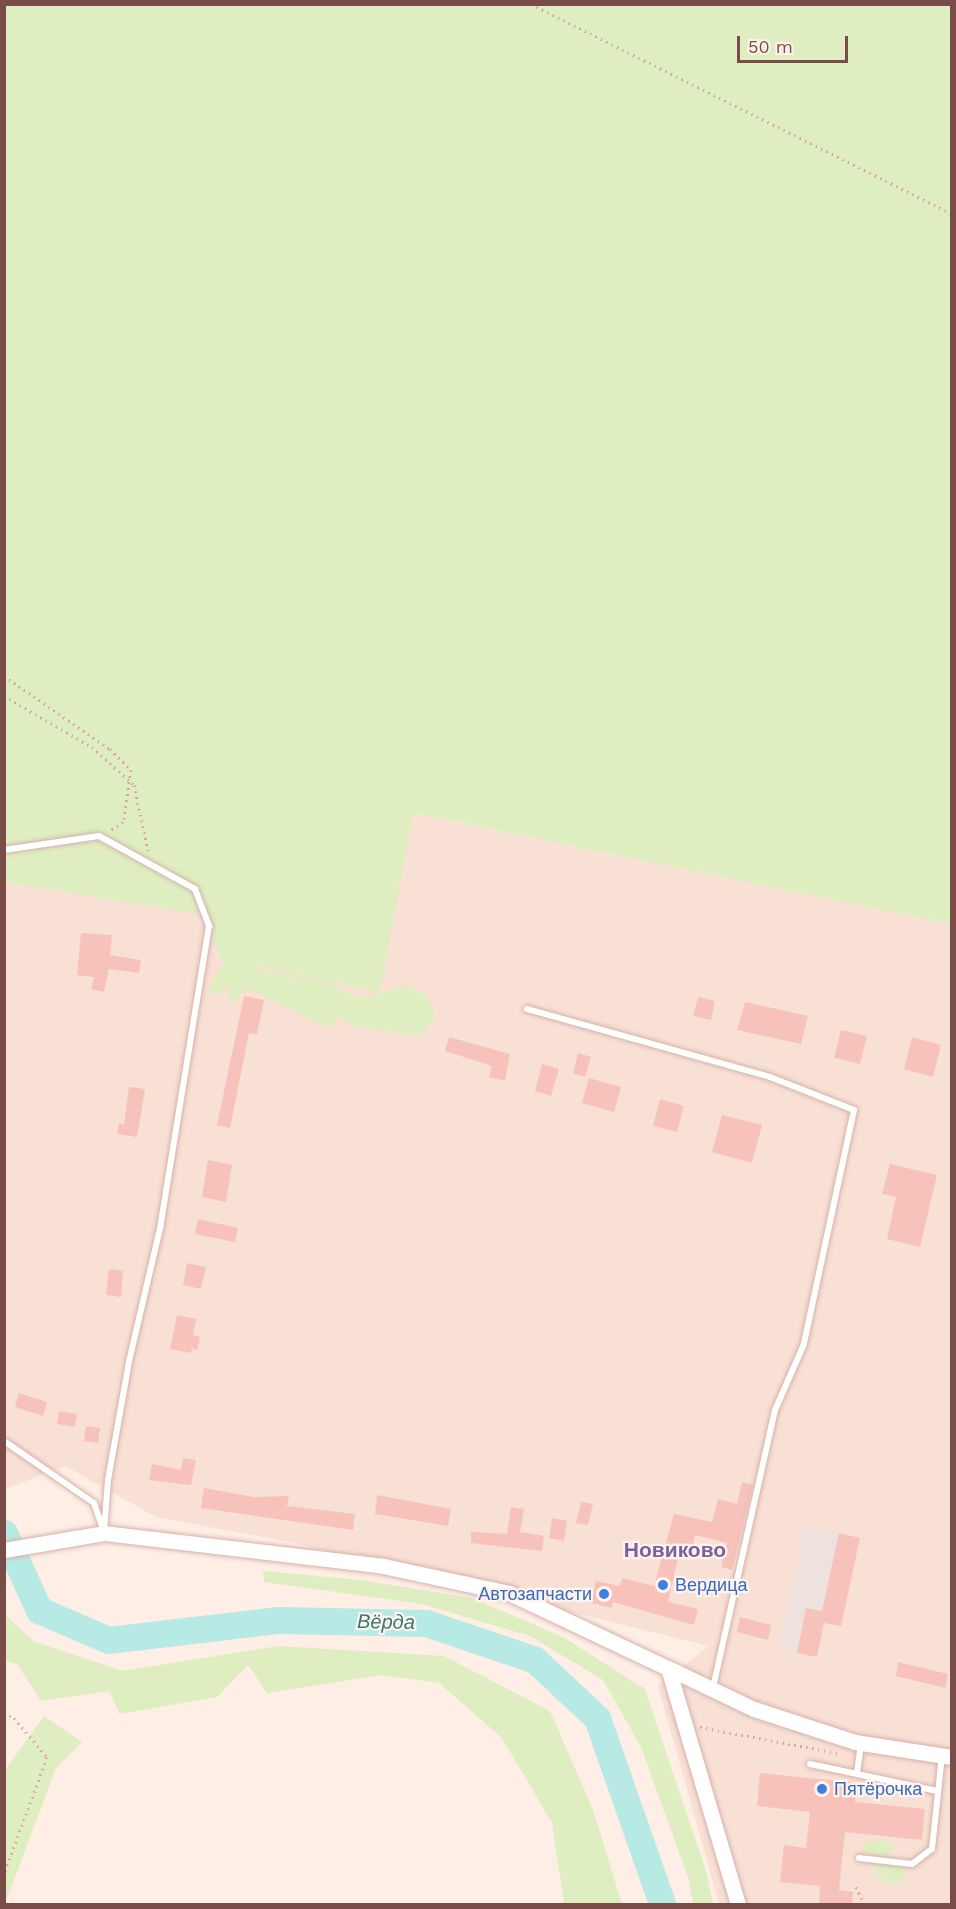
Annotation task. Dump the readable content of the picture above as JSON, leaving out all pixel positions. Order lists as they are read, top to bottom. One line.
{"districts":["Новиково"],"water":["Вёрда"],"places":["Вердица","Автозапчасти","Пятёрочка"],"scale_bar":"50 m"}
